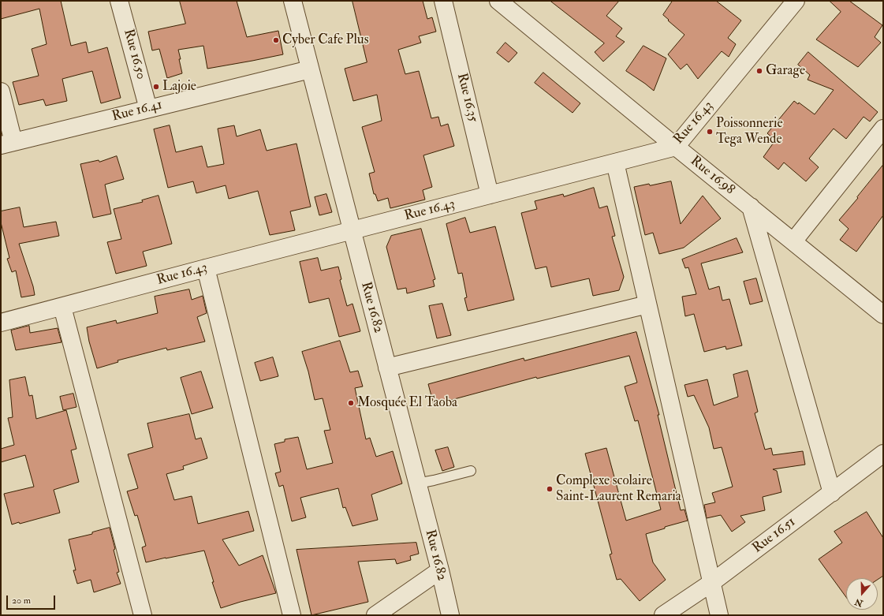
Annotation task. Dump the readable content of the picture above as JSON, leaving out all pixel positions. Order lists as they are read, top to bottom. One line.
{"streets":{"street":["Rue 16.50","Rue 16.35","Rue 16.41","Rue 16.43","Rue 16.98","Rue 16.82","Rue 16.51"]},"crossings":[["Rue 16.50","Rue 16.41"],["Rue 16.35","Rue 16.43"],["Rue 16.41","Rue 16.82"],["Rue 16.43","Rue 16.98"],["Rue 16.43","Rue 16.82"]],"places":["Cyber Cafe Plus","Garage","Lajoie","Poissonnerie Tega Wende","Mosquée El Taoba","Complexe scolaire Saint-Laurent Remaria"],"scale_bar":"20 m","north":"bottom"}
